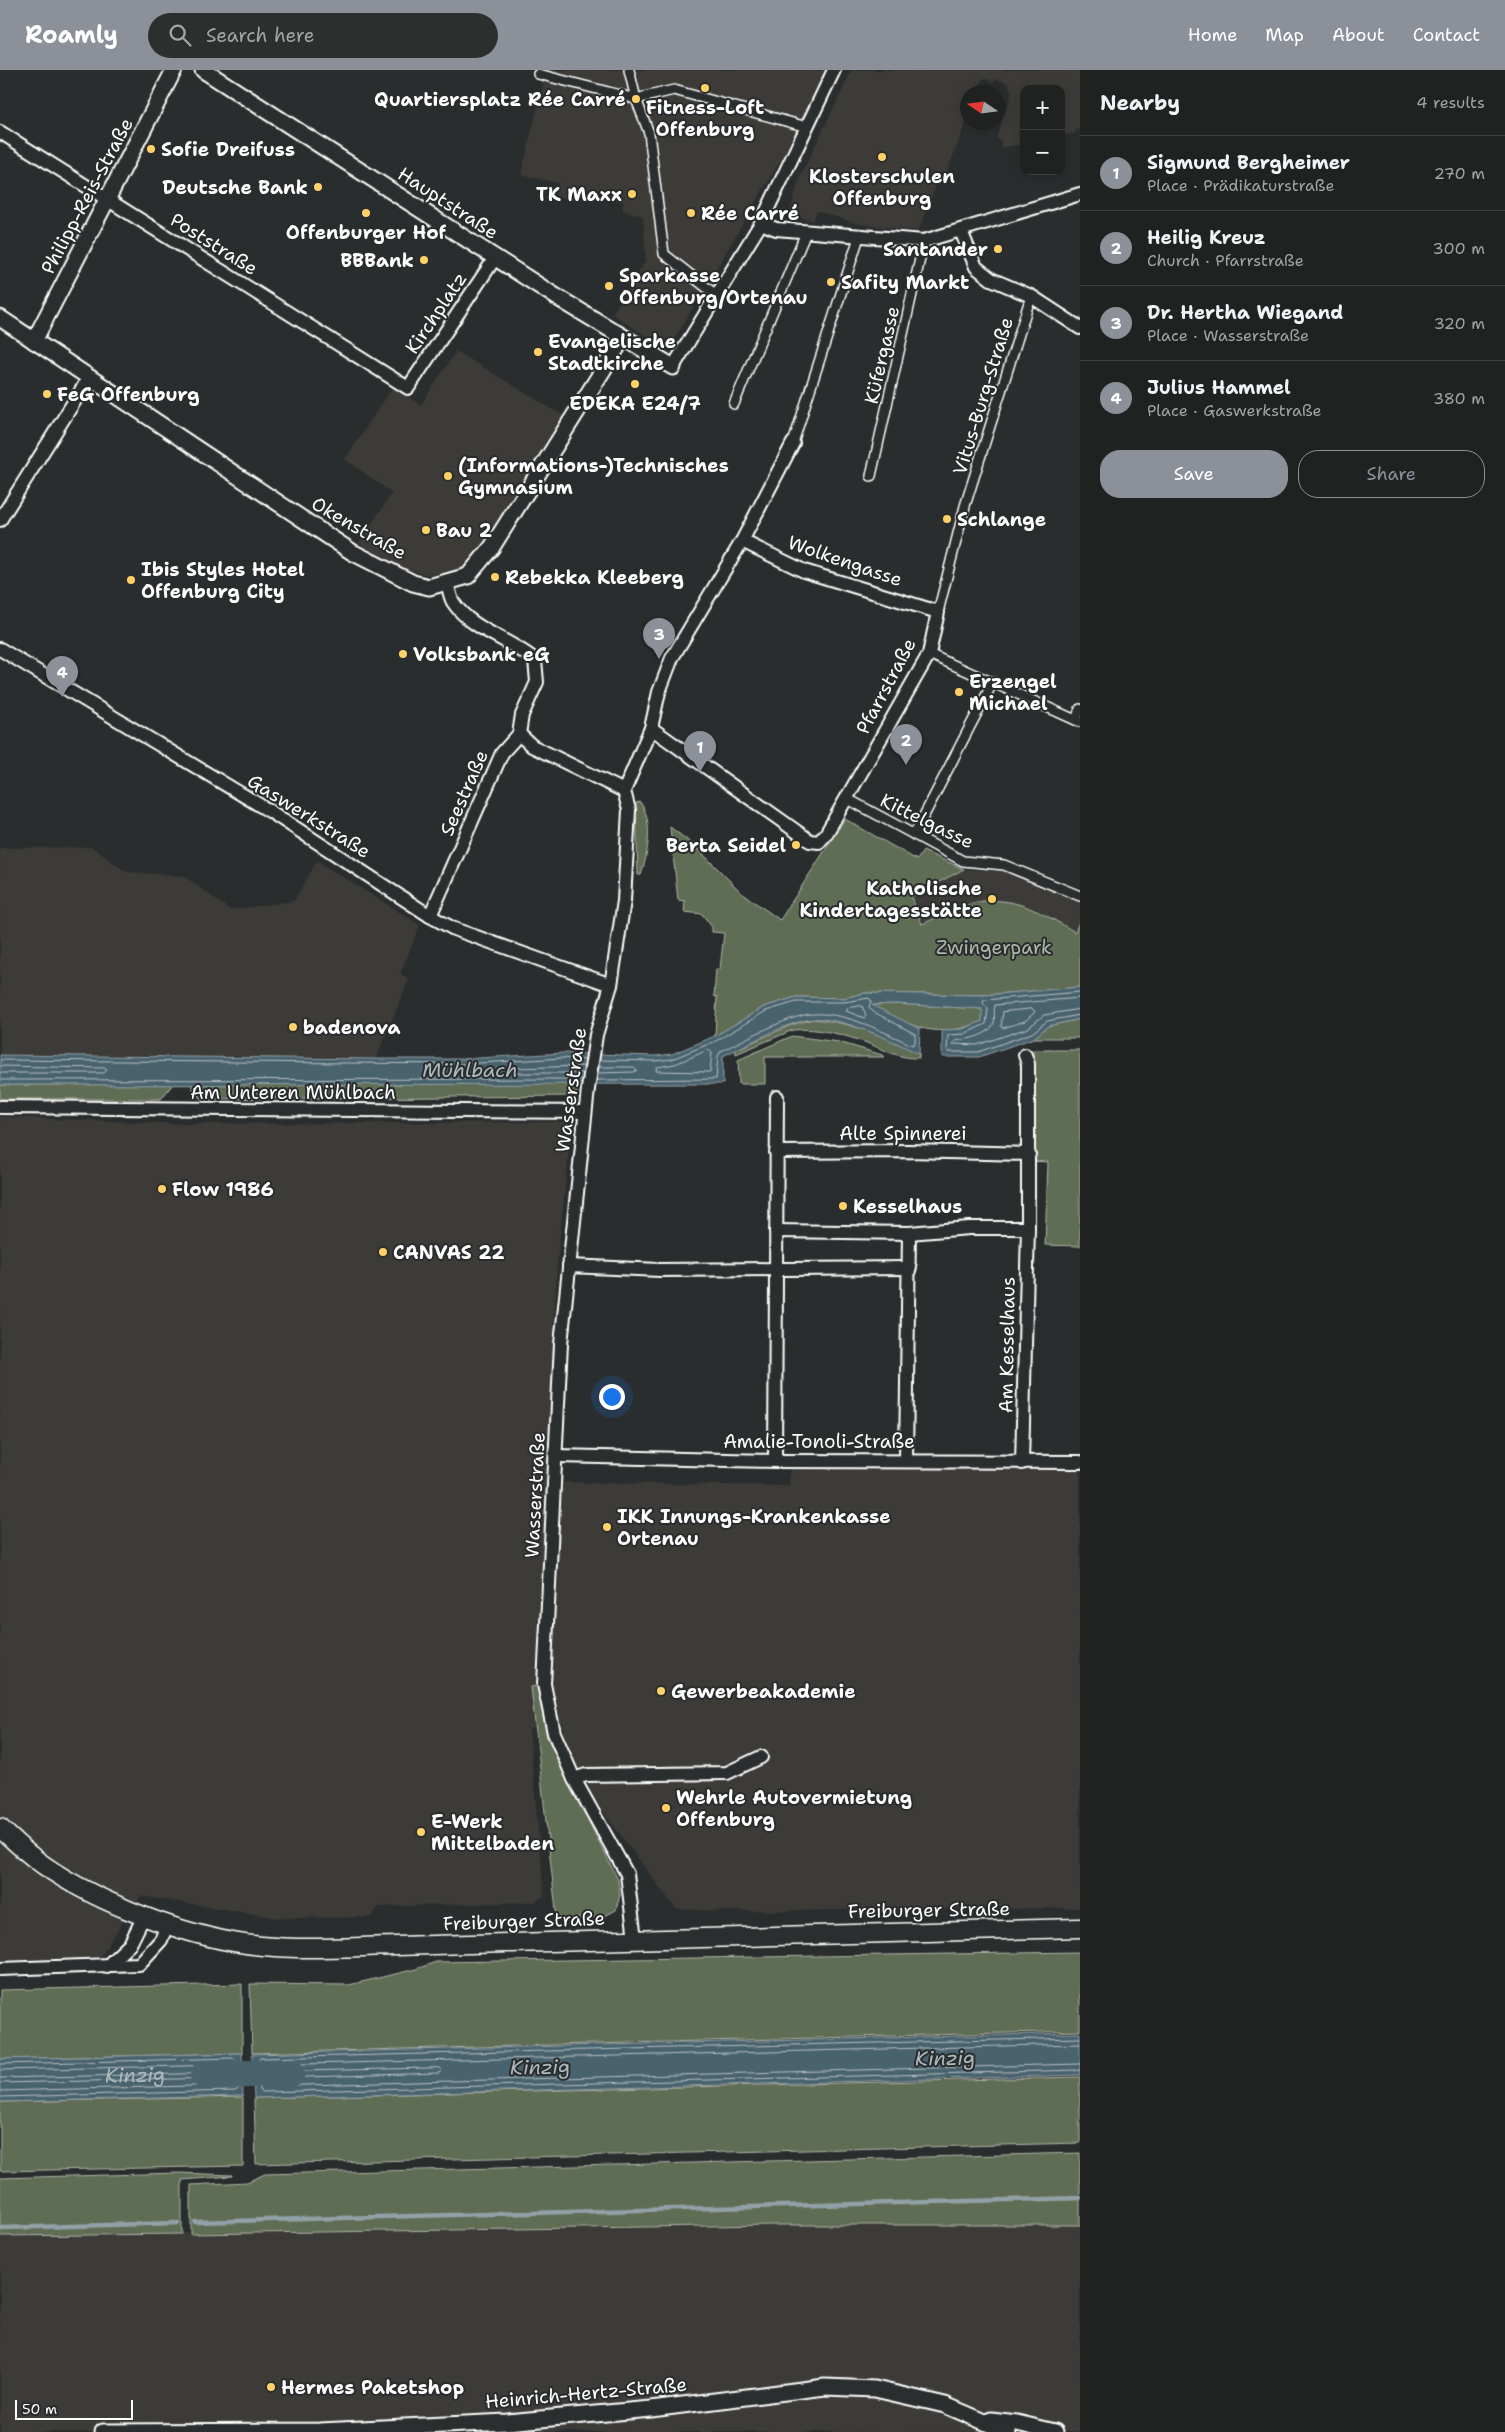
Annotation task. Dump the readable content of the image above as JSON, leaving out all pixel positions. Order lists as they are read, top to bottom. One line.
{"streets":{"main road":["Freiburger Straße"],"street":["Philipp-Reis-Straße","Hauptstraße","Poststraße","Kirchplatz","Küfergasse","Vitus-Burg-Straße","Okenstraße","Wolkengasse","Pfarrstraße","Seestraße","Gaswerkstraße","Kittelgasse","Wasserstraße","Am Unteren Mühlbach","Alte Spinnerei","Am Kesselhaus","Amalie-Tonoli-Straße","Heinrich-Hertz-Straße"]},"crossings":[["Philipp-Reis-Straße","Poststraße"],["Philipp-Reis-Straße","Okenstraße"],["Hauptstraße","Kirchplatz"],["Hauptstraße","Okenstraße"],["Poststraße","Kirchplatz"],["Vitus-Burg-Straße","Pfarrstraße"],["Okenstraße","Seestraße"],["Wolkengasse","Pfarrstraße"],["Pfarrstraße","Kittelgasse"],["Seestraße","Gaswerkstraße"],["Gaswerkstraße","Wasserstraße"],["Wasserstraße","Am Unteren Mühlbach"],["Wasserstraße","Amalie-Tonoli-Straße"],["Wasserstraße","Freiburger Straße"],["Alte Spinnerei","Am Kesselhaus"],["Am Kesselhaus","Amalie-Tonoli-Straße"]],"water":["Mühlbach","Kinzig"],"parks":["Zwingerpark"],"places":["Fitness-Loft Offenburg","Quartiersplatz Rée Carré","Sofie Dreifuss","Klosterschulen Offenburg","Deutsche Bank","TK Maxx","Offenburger Hof","Rée Carré","Santander","BBBank","Safity Markt","Sparkasse Offenburg/Ortenau","Evangelische Stadtkirche","EDEKA E24/7","FeG Offenburg","(Informations-)Technisches Gymnasium","Schlange","Bau 2","Rebekka Kleeberg","Ibis Styles Hotel Offenburg City","Volksbank eG","Erzengel Michael","Berta Seidel","Katholische Kindertagesstätte","badenova","Flow 1986","Kesselhaus","CANVAS 22","IKK Innungs-Krankenkasse Ortenau","Gewerbeakademie","Wehrle Autovermietung Offenburg","E-Werk Mittelbaden","Hermes Paketshop"],"scale_bar":"50 m","north":"left","page":{"header":"Roamly","search":"Search here","nav":["Home","Map","About","Contact"],"heading":["Nearby","4 results"],"map_buttons":["+","−"],"list":[{"mark":"1","name":"Sigmund Bergheimer","note":"Place · Prädikaturstraße","value":"270 m"},{"mark":"2","name":"Heilig Kreuz","note":"Church · Pfarrstraße","value":"300 m"},{"mark":"3","name":"Dr. Hertha Wiegand","note":"Place · Wasserstraße","value":"320 m"},{"mark":"4","name":"Julius Hammel","note":"Place · Gaswerkstraße","value":"380 m"}],"buttons":["Save","Share"],"pins":["3","4","2","1"],"scale":"50 m"}}
